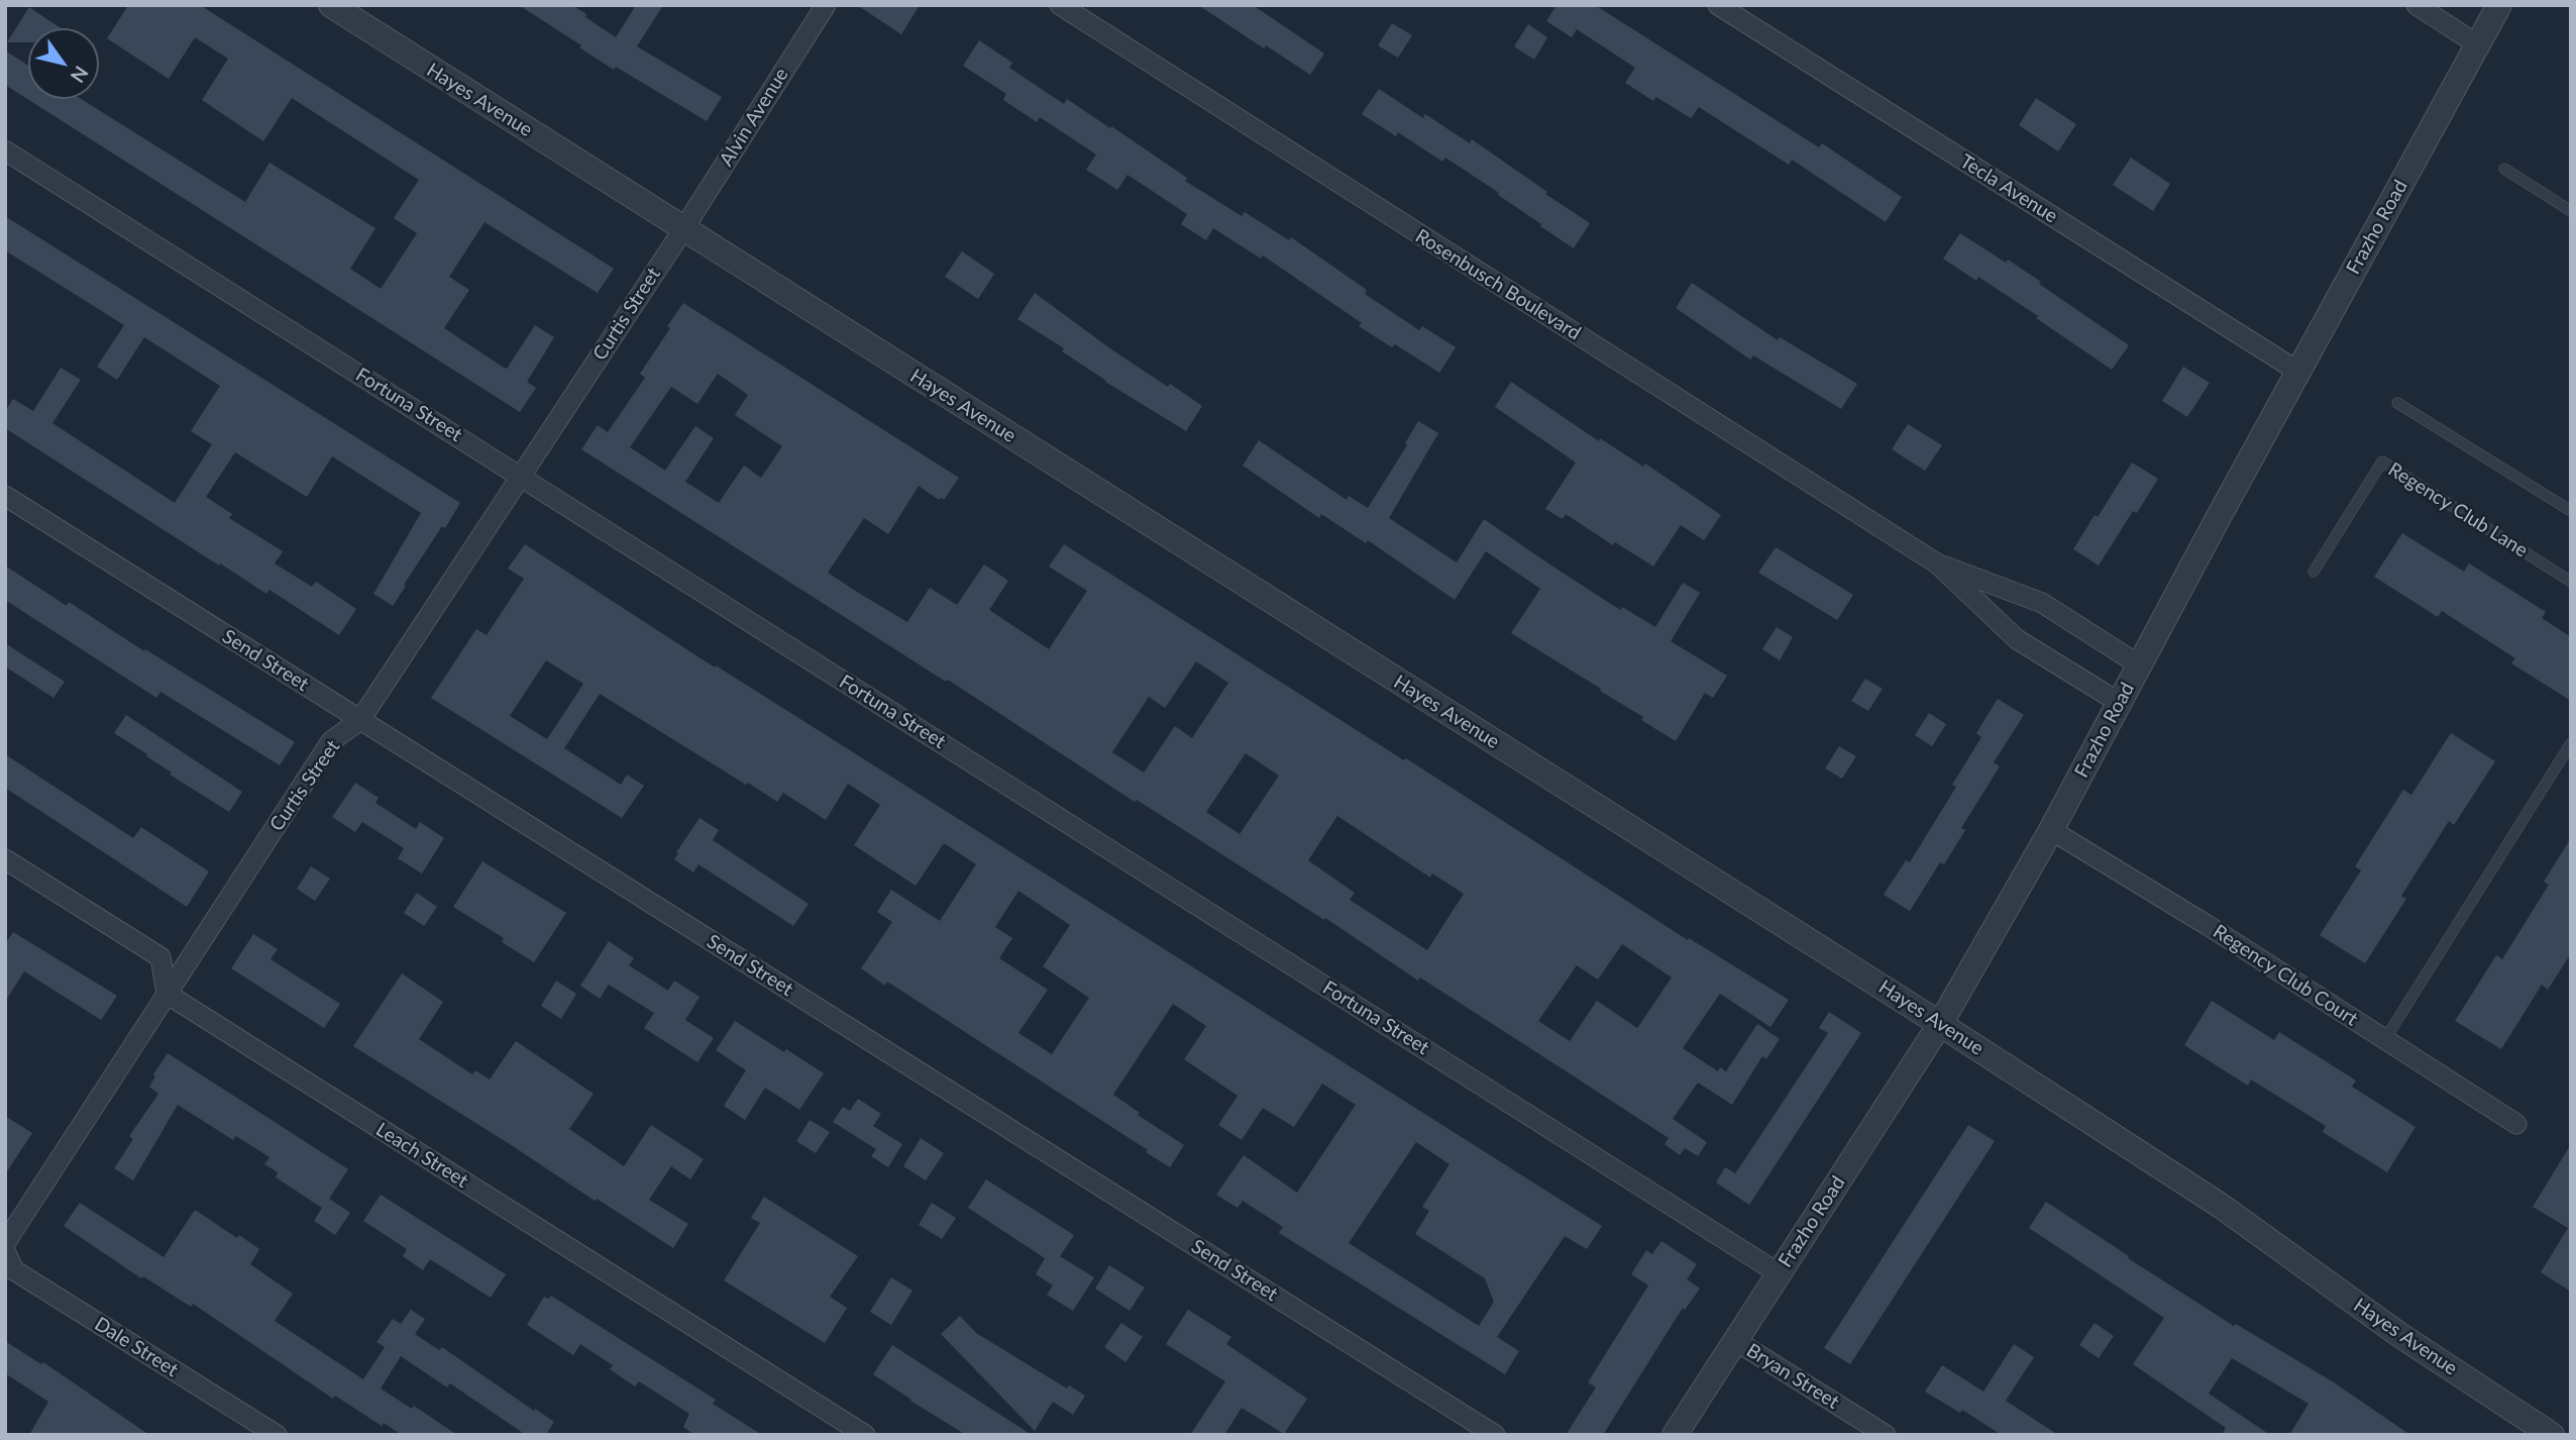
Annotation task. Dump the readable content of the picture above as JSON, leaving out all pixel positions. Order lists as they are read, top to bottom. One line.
{"streets":{"street":["Hayes Avenue","Alvin Avenue","Tecla Avenue","Frazho Road","Rosenbusch Boulevard","Curtis Street","Fortuna Street","Send Street","Regency Club Court","Leach Street","Dale Street","Bryan Street"],"lane":["Regency Club Lane"]},"crossings":[["Hayes Avenue","Alvin Avenue"],["Hayes Avenue","Frazho Road"],["Hayes Avenue","Curtis Street"],["Alvin Avenue","Curtis Street"],["Tecla Avenue","Frazho Road"],["Frazho Road","Rosenbusch Boulevard"],["Frazho Road","Fortuna Street"],["Frazho Road","Regency Club Court"],["Frazho Road","Bryan Street"],["Curtis Street","Fortuna Street"],["Curtis Street","Send Street"],["Curtis Street","Leach Street"]],"north":"bottom right"}
